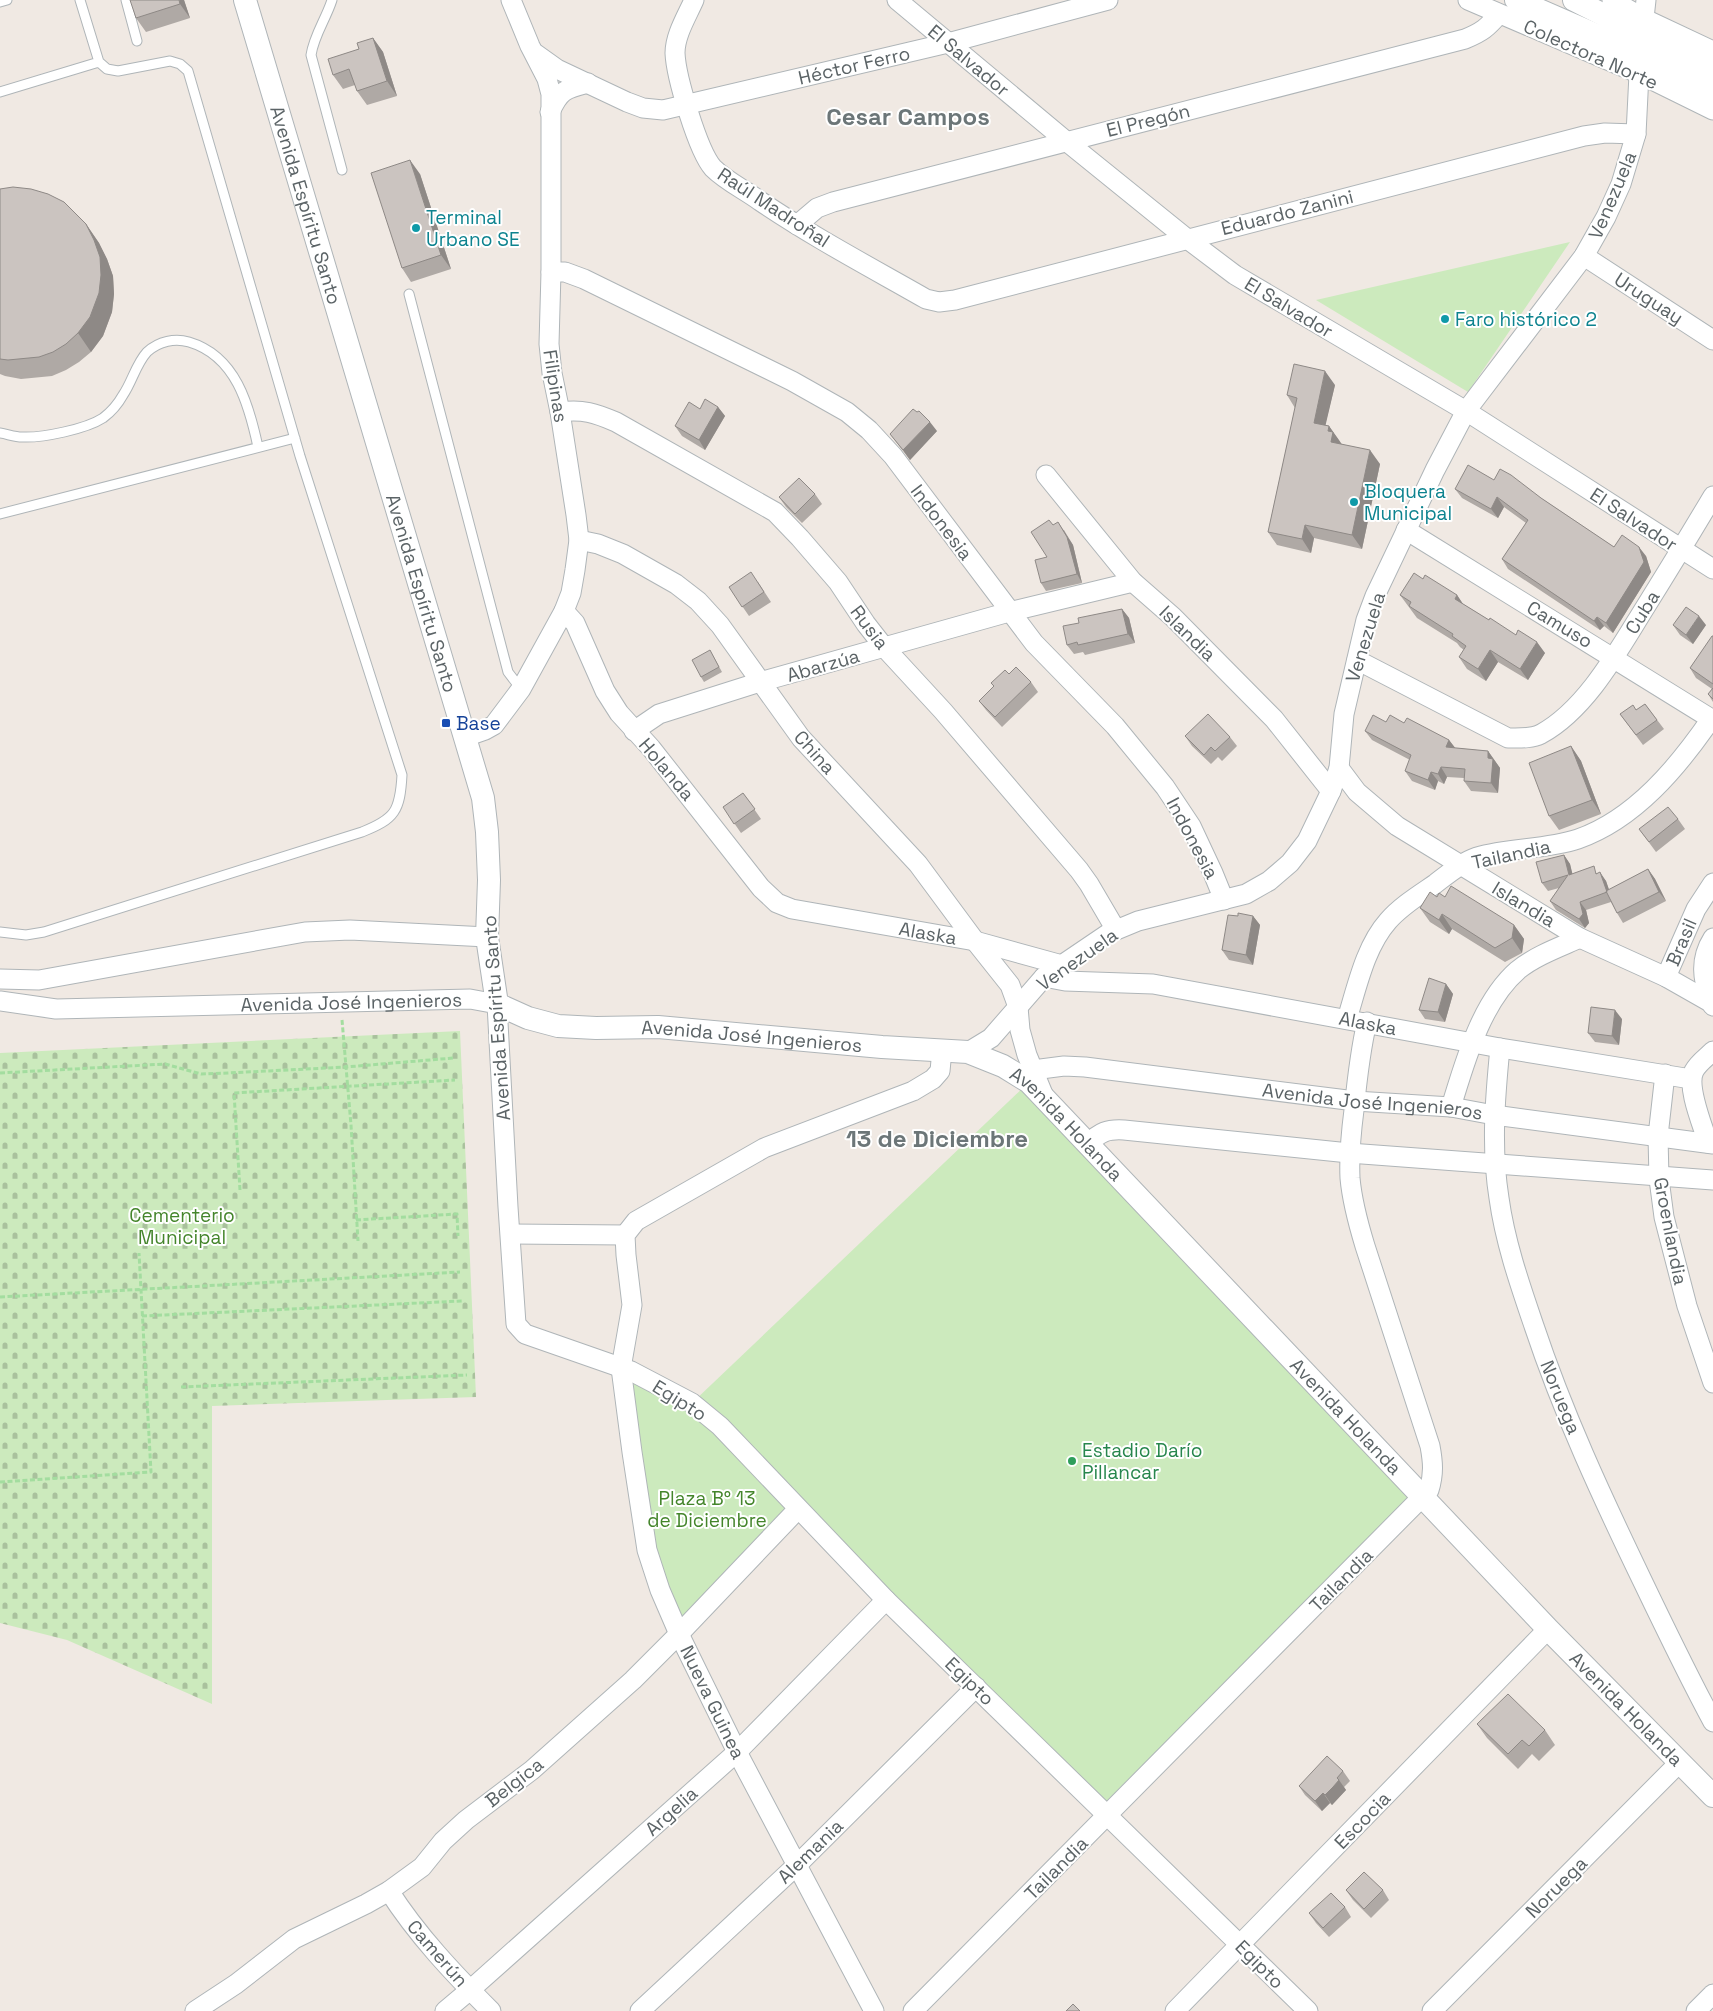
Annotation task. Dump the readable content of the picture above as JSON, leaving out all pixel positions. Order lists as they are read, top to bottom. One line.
{"streets":{"street":["Colectora Norte","El Salvador","Héctor Ferro","El Pregón","Venezuela","Avenida Espíritu Santo","Raúl Madroñal","Eduardo Zanini","Uruguay","Filipinas","Indonesia","Cuba","Camuso","Rusia","Islandia","Abarzúa","China","Holanda","Tailandia","Alaska","Brasil","Avenida José Ingenieros","Avenida Holanda","Groenlandia","Noruega","Egipto","Nueva Guinea","Belgica","Argelia","Escocia","Alemania","Camerún"]},"crossings":[["Colectora Norte","Venezuela"],["El Salvador","Héctor Ferro"],["El Salvador","El Pregón"],["El Salvador","Venezuela"],["El Salvador","Eduardo Zanini"],["El Salvador","Cuba"],["Héctor Ferro","Raúl Madroñal"],["Héctor Ferro","Filipinas"],["El Pregón","Raúl Madroñal"],["Venezuela","Eduardo Zanini"],["Venezuela","Uruguay"],["Venezuela","Indonesia"],["Venezuela","Cuba"],["Venezuela","Camuso"],["Venezuela","Rusia"],["Venezuela","Islandia"],["Venezuela","China"],["Venezuela","Alaska"],["Venezuela","Avenida José Ingenieros"],["Venezuela","Avenida Holanda"],["Avenida Espíritu Santo","Filipinas"],["Avenida Espíritu Santo","Avenida José Ingenieros"],["Avenida Espíritu Santo","Egipto"],["Avenida Espíritu Santo","Nueva Guinea"],["Raúl Madroñal","Eduardo Zanini"],["Filipinas","Indonesia"],["Filipinas","Rusia"],["Filipinas","China"],["Filipinas","Holanda"],["Indonesia","Abarzúa"],["Cuba","Camuso"],["Camuso","Tailandia"],["Rusia","Abarzúa"],["Islandia","Abarzúa"],["Islandia","Tailandia"],["Islandia","Brasil"],["Abarzúa","China"],["Abarzúa","Holanda"],["China","Alaska"],["China","Avenida José Ingenieros"],["China","Avenida Holanda"],["Holanda","Alaska"],["Tailandia","Alaska"],["Tailandia","Avenida José Ingenieros"],["Tailandia","Avenida Holanda"],["Tailandia","Egipto"],["Alaska","Groenlandia"],["Alaska","Noruega"],["Avenida José Ingenieros","Avenida Holanda"],["Avenida José Ingenieros","Groenlandia"],["Avenida José Ingenieros","Noruega"],["Avenida Holanda","Noruega"],["Avenida Holanda","Escocia"],["Egipto","Nueva Guinea"],["Egipto","Belgica"],["Egipto","Argelia"],["Egipto","Escocia"],["Egipto","Alemania"],["Nueva Guinea","Belgica"],["Nueva Guinea","Argelia"],["Nueva Guinea","Alemania"],["Belgica","Camerún"],["Argelia","Camerún"]],"districts":["Cesar Campos","13 de Diciembre"],"parks":["Cementerio Municipal","Plaza B° 13 de Diciembre"],"places":{"other":["Terminal Urbano SE","Faro histórico 2","Bloquera Municipal","Estadio Darío Pillancar"],"transit":["Base"]}}
